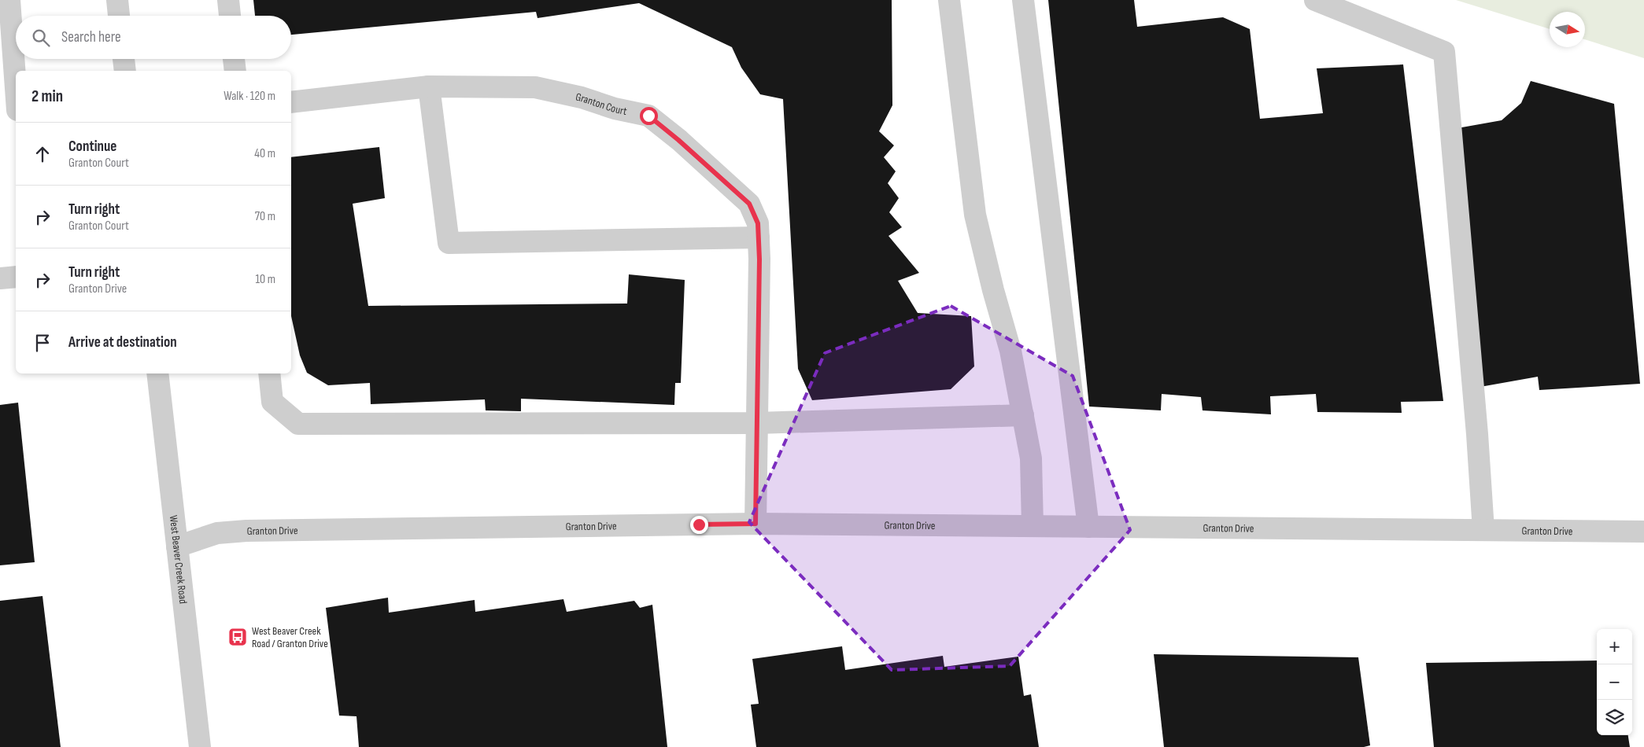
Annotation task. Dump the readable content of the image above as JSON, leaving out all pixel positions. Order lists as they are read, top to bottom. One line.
{"streets":{"street":["Granton Court","Granton Drive","West Beaver Creek Road"]},"crossings":[["Granton Court","Granton Drive"],["Granton Drive","West Beaver Creek Road"]],"places":{"bus stop":["West Beaver Creek Road / Granton Drive"]},"north":"right","page":{"search":"Search here","heading":["2 min","Walk · 120 m"],"list":[["Continue","Granton Court","40 m"],["Turn right","Granton Court","70 m"],["Turn right","Granton Drive","10 m"],"Arrive at destination"],"map_buttons":["+","−"]}}
